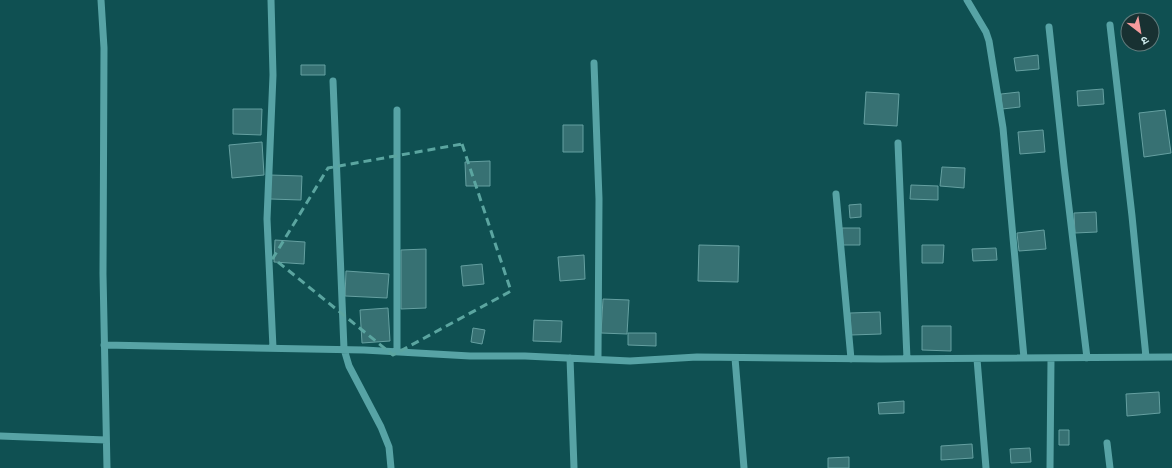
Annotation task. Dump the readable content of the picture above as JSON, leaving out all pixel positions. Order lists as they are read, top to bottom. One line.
{"north":"bottom right"}
